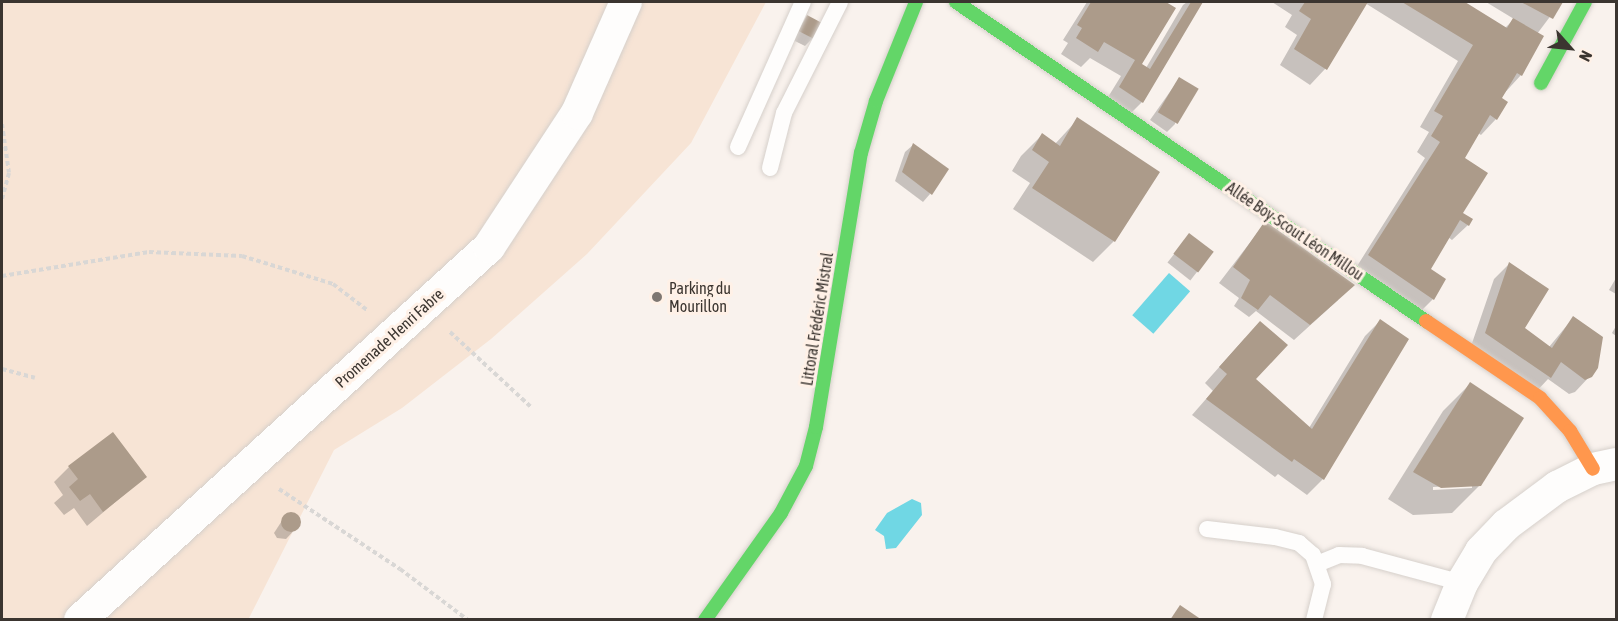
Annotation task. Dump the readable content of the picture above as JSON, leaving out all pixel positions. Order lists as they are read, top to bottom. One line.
{"streets":{"street":["Allée Boy-Scout Léon Millou","Littoral Frédéric Mistral","Promenade Henri Fabre"]},"places":["Parking du Mourillon"],"north":"bottom right"}
